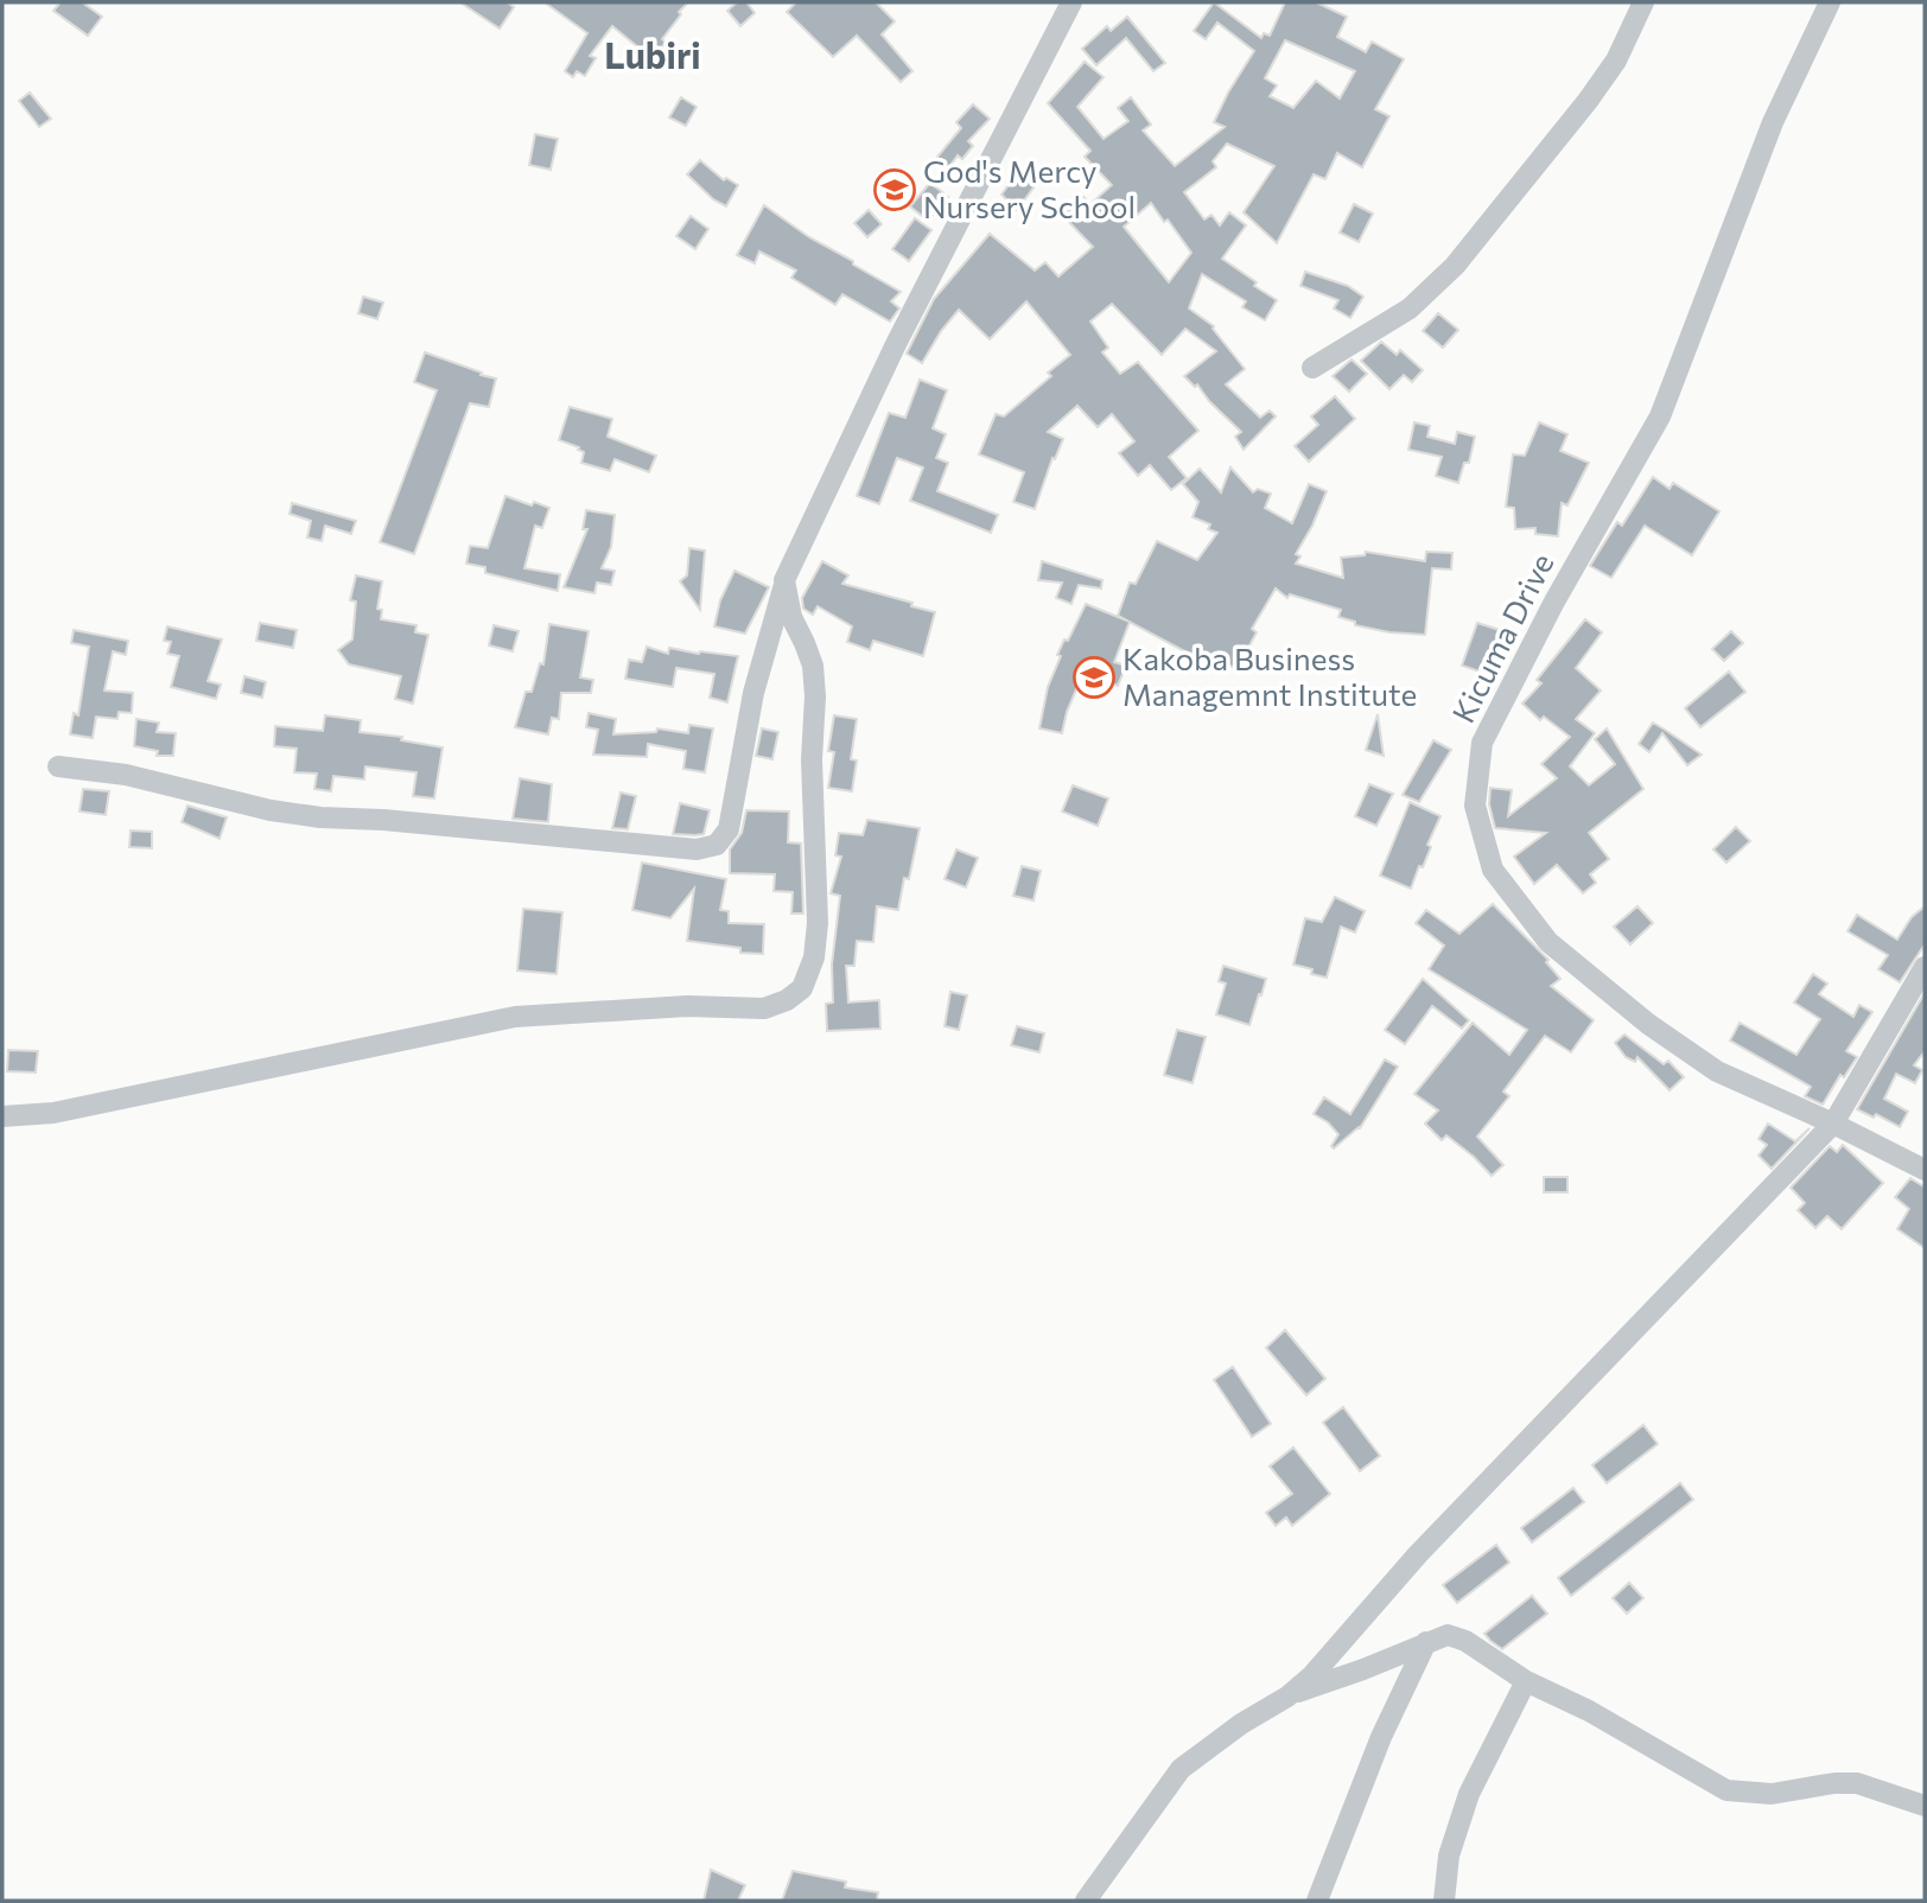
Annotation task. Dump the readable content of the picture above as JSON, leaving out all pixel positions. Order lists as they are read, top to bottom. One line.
{"streets":{"street":["Kicuma Drive"]},"districts":["Lubiri"],"places":{"school or university":["God's Mercy Nursery School","Kakoba Business Managemnt Institute"]}}
